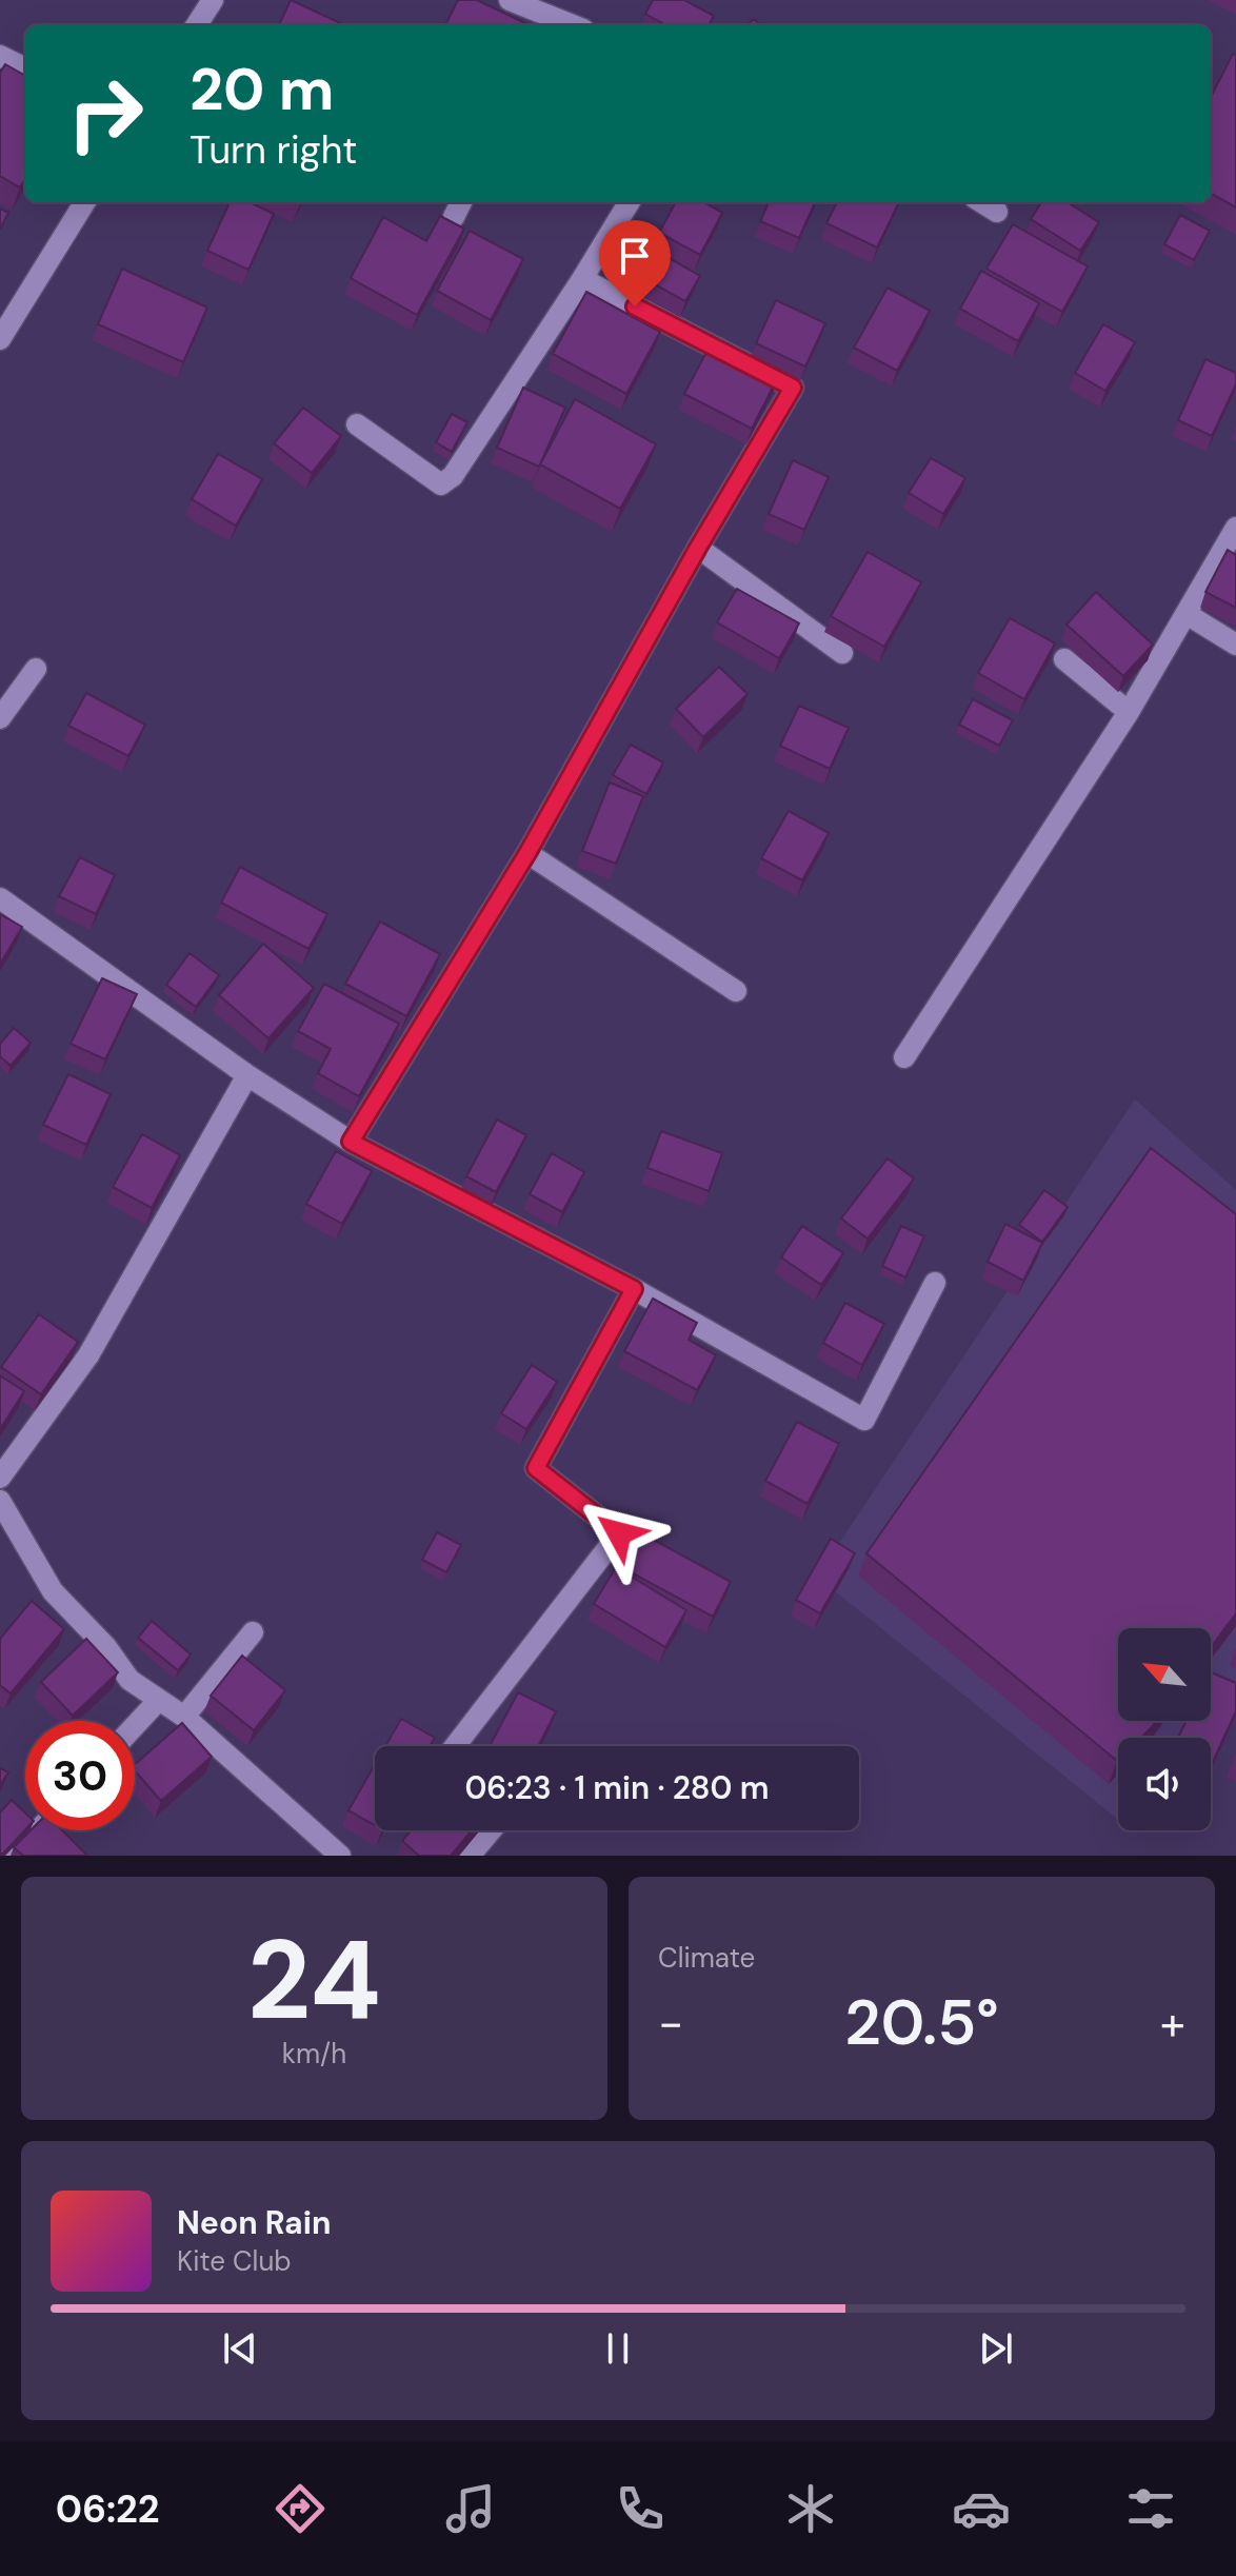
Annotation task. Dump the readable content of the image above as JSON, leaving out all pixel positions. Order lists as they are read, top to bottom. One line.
{"north":"top left","page":{"turn":["20 m","Turn right"],"limit":"30","trip":"06:23 · 1 min · 280 m","tile":[["24","km/h"],"Climate"],"heat":["−","20.5°","+"],"song":["Neon Rain","Kite Club"],"tabs":"06:22"}}
